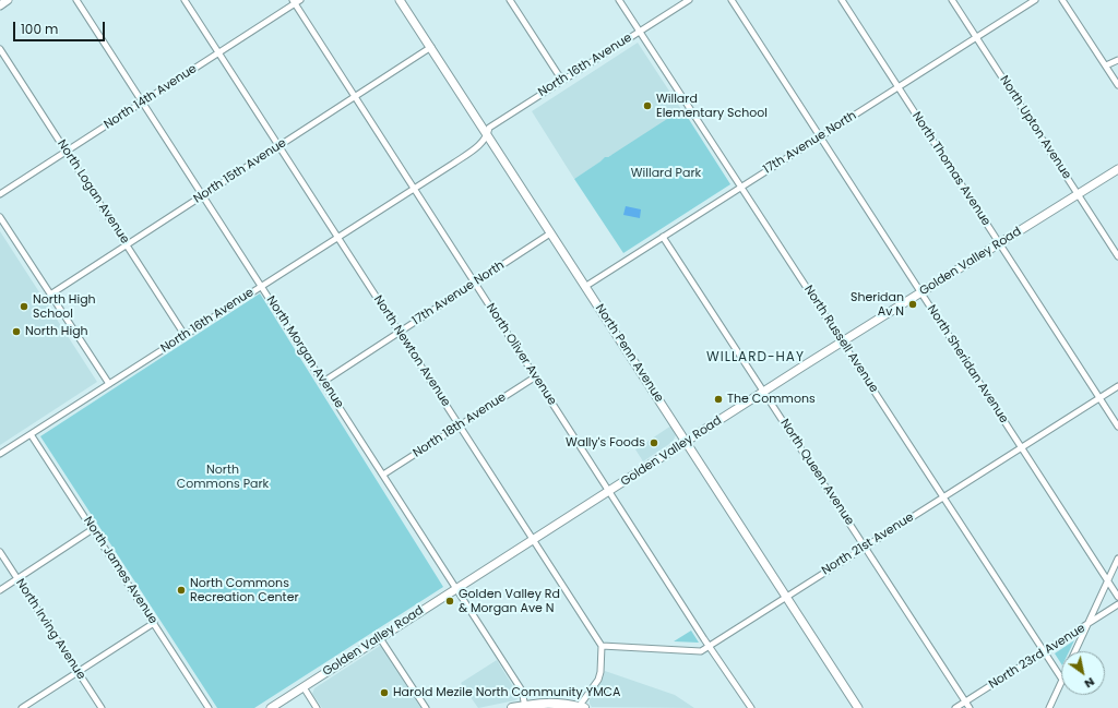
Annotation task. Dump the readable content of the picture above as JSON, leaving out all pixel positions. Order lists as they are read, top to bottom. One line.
{"streets":{"street":["North 16th Avenue","North 14th Avenue","North Upton Avenue","17th Avenue North","North Thomas Avenue","North 15th Avenue","North Logan Avenue","Golden Valley Road","North Russell Avenue","North Newton Avenue","North Morgan Avenue","North Penn Avenue","North Oliver Avenue","North Sheridan Avenue","North 18th Avenue","North Queen Avenue","North 21st Avenue","North James Avenue","North Irving Avenue","North 23rd Avenue"]},"crossings":[["North 16th Avenue","North Logan Avenue"],["North 16th Avenue","North Russell Avenue"],["North 16th Avenue","North Newton Avenue"],["North 16th Avenue","North Morgan Avenue"],["North 16th Avenue","North Penn Avenue"],["North 16th Avenue","North Oliver Avenue"],["North 16th Avenue","North James Avenue"],["North 14th Avenue","North Logan Avenue"],["North 14th Avenue","North Newton Avenue"],["North 14th Avenue","North Morgan Avenue"],["North 14th Avenue","North Oliver Avenue"],["North Upton Avenue","17th Avenue North"],["North Upton Avenue","Golden Valley Road"],["17th Avenue North","North Thomas Avenue"],["17th Avenue North","North Russell Avenue"],["17th Avenue North","North Newton Avenue"],["17th Avenue North","North Morgan Avenue"],["17th Avenue North","North Penn Avenue"],["17th Avenue North","North Oliver Avenue"],["17th Avenue North","North Sheridan Avenue"],["17th Avenue North","North Queen Avenue"],["North Thomas Avenue","Golden Valley Road"],["North Thomas Avenue","North 21st Avenue"],["North 15th Avenue","North Logan Avenue"],["North 15th Avenue","North Newton Avenue"],["North 15th Avenue","North Morgan Avenue"],["North 15th Avenue","North Penn Avenue"],["North 15th Avenue","North Oliver Avenue"],["Golden Valley Road","North Russell Avenue"],["Golden Valley Road","North Newton Avenue"],["Golden Valley Road","North Morgan Avenue"],["Golden Valley Road","North Penn Avenue"],["Golden Valley Road","North Oliver Avenue"],["Golden Valley Road","North Sheridan Avenue"],["Golden Valley Road","North Queen Avenue"],["North Russell Avenue","North 21st Avenue"],["North Russell Avenue","North 23rd Avenue"],["North Newton Avenue","North 18th Avenue"],["North Newton Avenue","North 21st Avenue"],["North Morgan Avenue","North 18th Avenue"],["North Penn Avenue","North 21st Avenue"],["North Oliver Avenue","North 18th Avenue"],["North Oliver Avenue","North 21st Avenue"],["North Sheridan Avenue","North 21st Avenue"],["North Queen Avenue","North 21st Avenue"],["North Queen Avenue","North 23rd Avenue"]],"districts":["WILLARD-HAY"],"parks":["Willard Park","North Commons Park"],"places":["Willard Elementary School","Sheridan Av N","North High School","North High","The Commons","Wally's Foods","North Commons Recreation Center","Golden Valley Rd & Morgan Ave N","Harold Mezile North Community YMCA"],"scale_bar":"100 m","north":"bottom right"}
